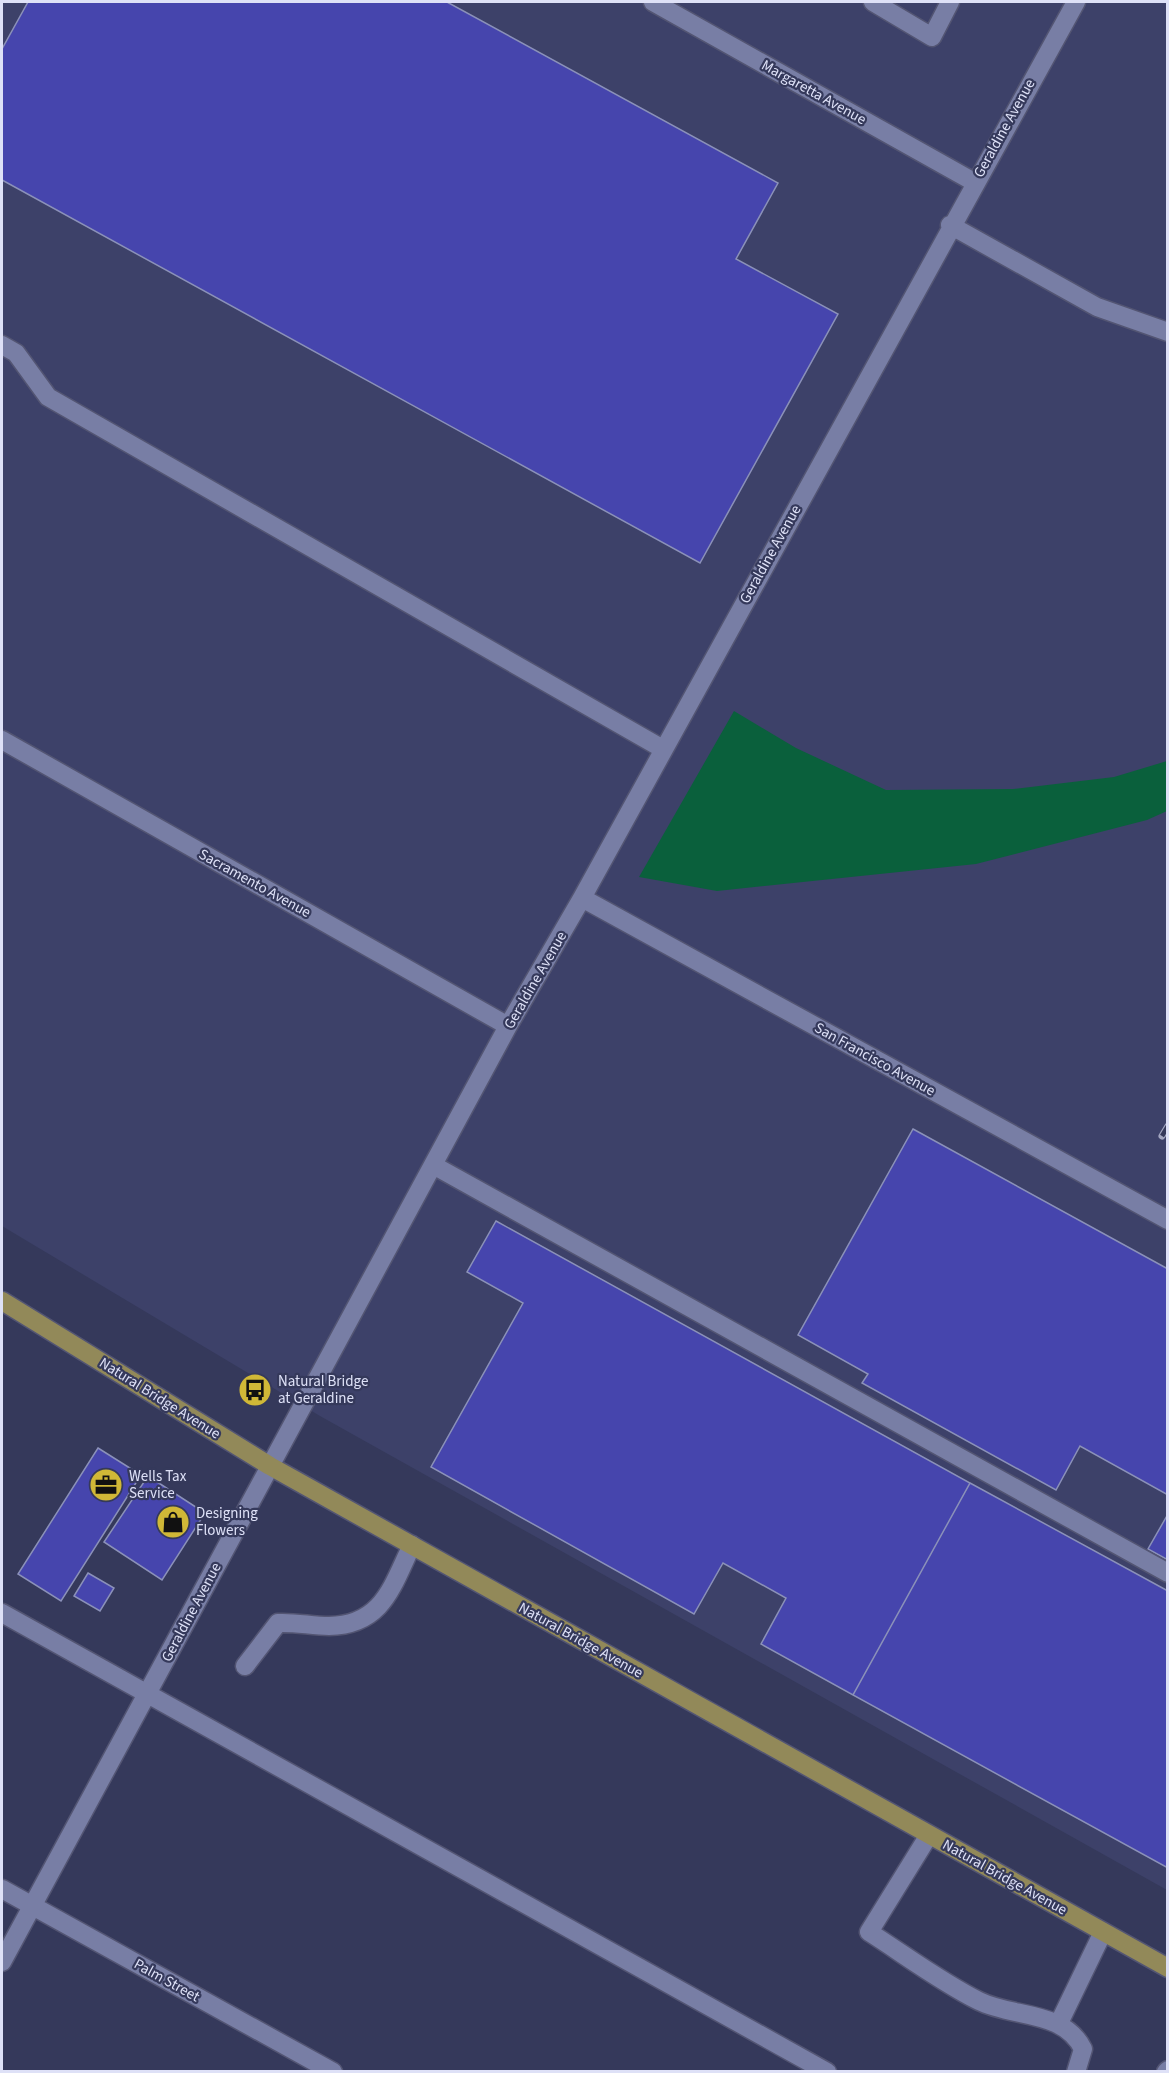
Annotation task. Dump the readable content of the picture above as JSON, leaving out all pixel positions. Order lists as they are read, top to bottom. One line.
{"streets":{"main road":["Natural Bridge Avenue"],"street":["Margaretta Avenue","Geraldine Avenue","Sacramento Avenue","San Francisco Avenue","Palm Street"]},"crossings":[["Margaretta Avenue","Geraldine Avenue"],["Geraldine Avenue","Sacramento Avenue"],["Geraldine Avenue","San Francisco Avenue"],["Geraldine Avenue","Natural Bridge Avenue"],["Geraldine Avenue","Palm Street"]],"places":{"bus stop":["Natural Bridge at Geraldine"],"office":["Wells Tax Service"],"shop":["Designing Flowers"]}}
